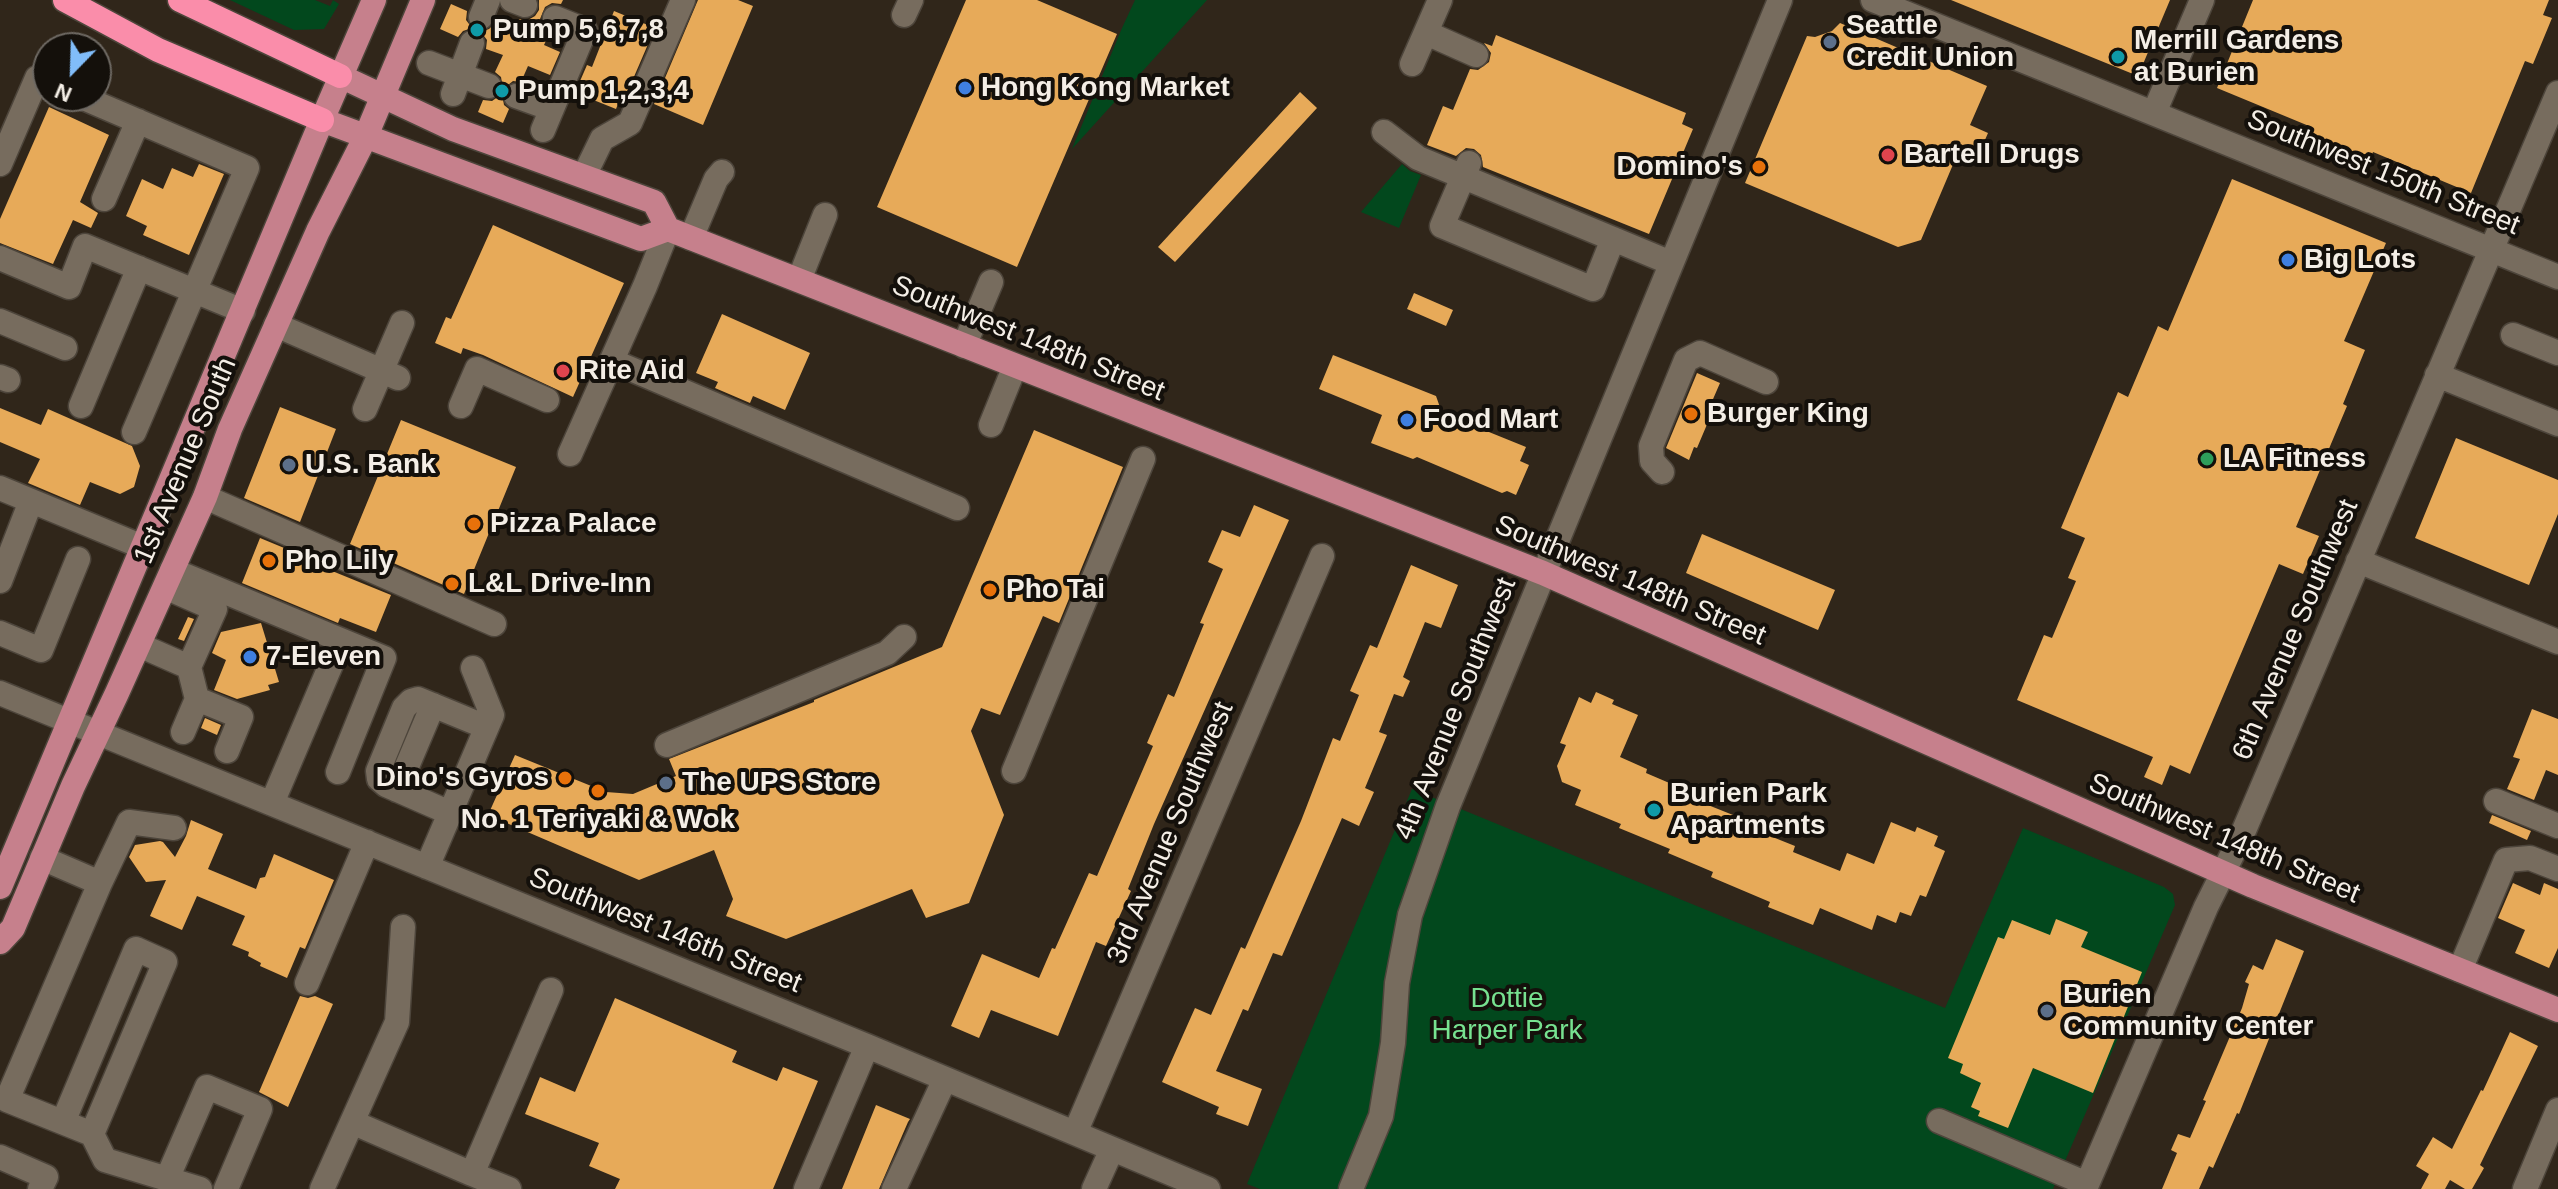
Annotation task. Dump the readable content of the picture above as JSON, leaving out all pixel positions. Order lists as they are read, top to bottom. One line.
{"streets":{"main road":["Southwest 148th Street","1st Avenue South"],"street":["Southwest 150th Street","6th Avenue Southwest","4th Avenue Southwest","3rd Avenue Southwest","Southwest 146th Street"]},"crossings":[["Southwest 150th Street","6th Avenue Southwest"],["Southwest 148th Street","6th Avenue Southwest"],["Southwest 148th Street","4th Avenue Southwest"],["1st Avenue South","Southwest 146th Street"],["3rd Avenue Southwest","Southwest 146th Street"]],"parks":["Dottie Harper Park"],"places":["Pump 5,6,7,8","Seattle Credit Union","Merrill Gardens at Burien","Hong Kong Market","Pump 1,2,3,4","Bartell Drugs","Domino's","Big Lots","Rite Aid","Burger King","Food Mart","LA Fitness","U.S. Bank","Pizza Palace","Pho Lily","L&L Drive-Inn","Pho Tai","7-Eleven","Dino's Gyros","The UPS Store","No. 1 Teriyaki & Wok","Burien Park Apartments","Burien Community Center"],"north":"bottom left"}
